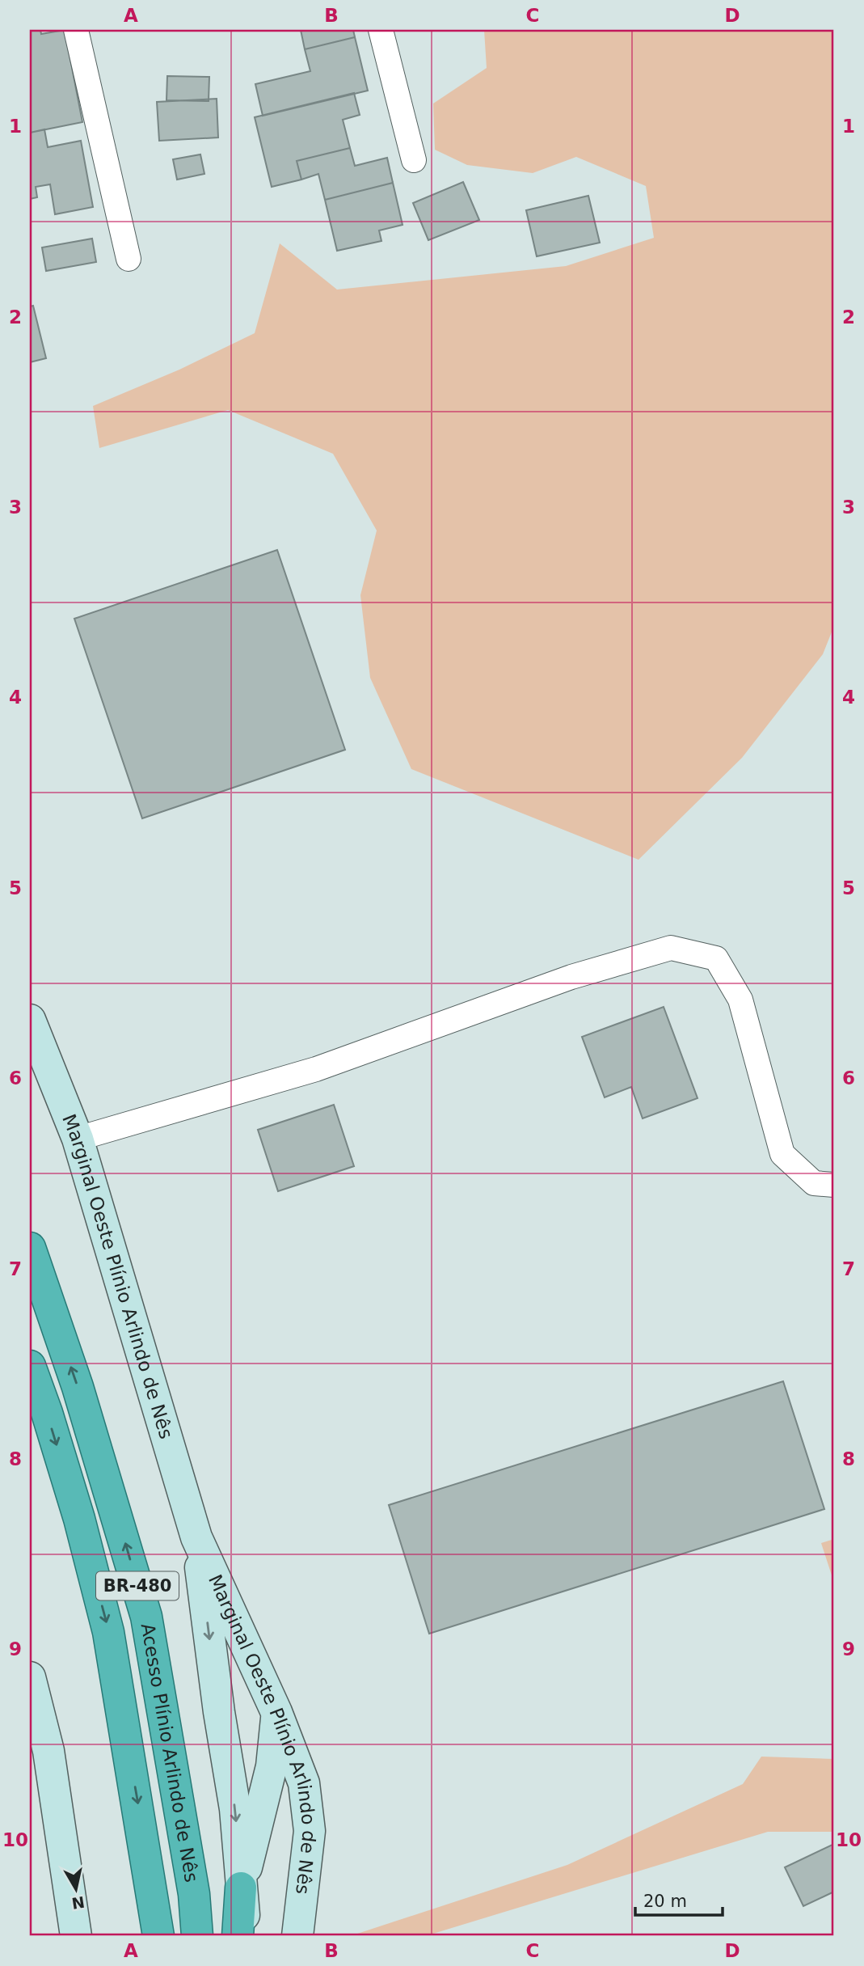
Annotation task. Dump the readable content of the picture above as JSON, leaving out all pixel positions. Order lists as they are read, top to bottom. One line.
{"streets":{"highway":["BR-480","Acesso Plínio Arlindo de Nês"],"main road":["Marginal Oeste Plínio Arlindo de Nês"]},"scale_bar":"20 m","north":"bottom","grid":{"columns":["A","B","C","D"],"rows":["1","2","3","4","5","6","7","8","9","10"]}}
